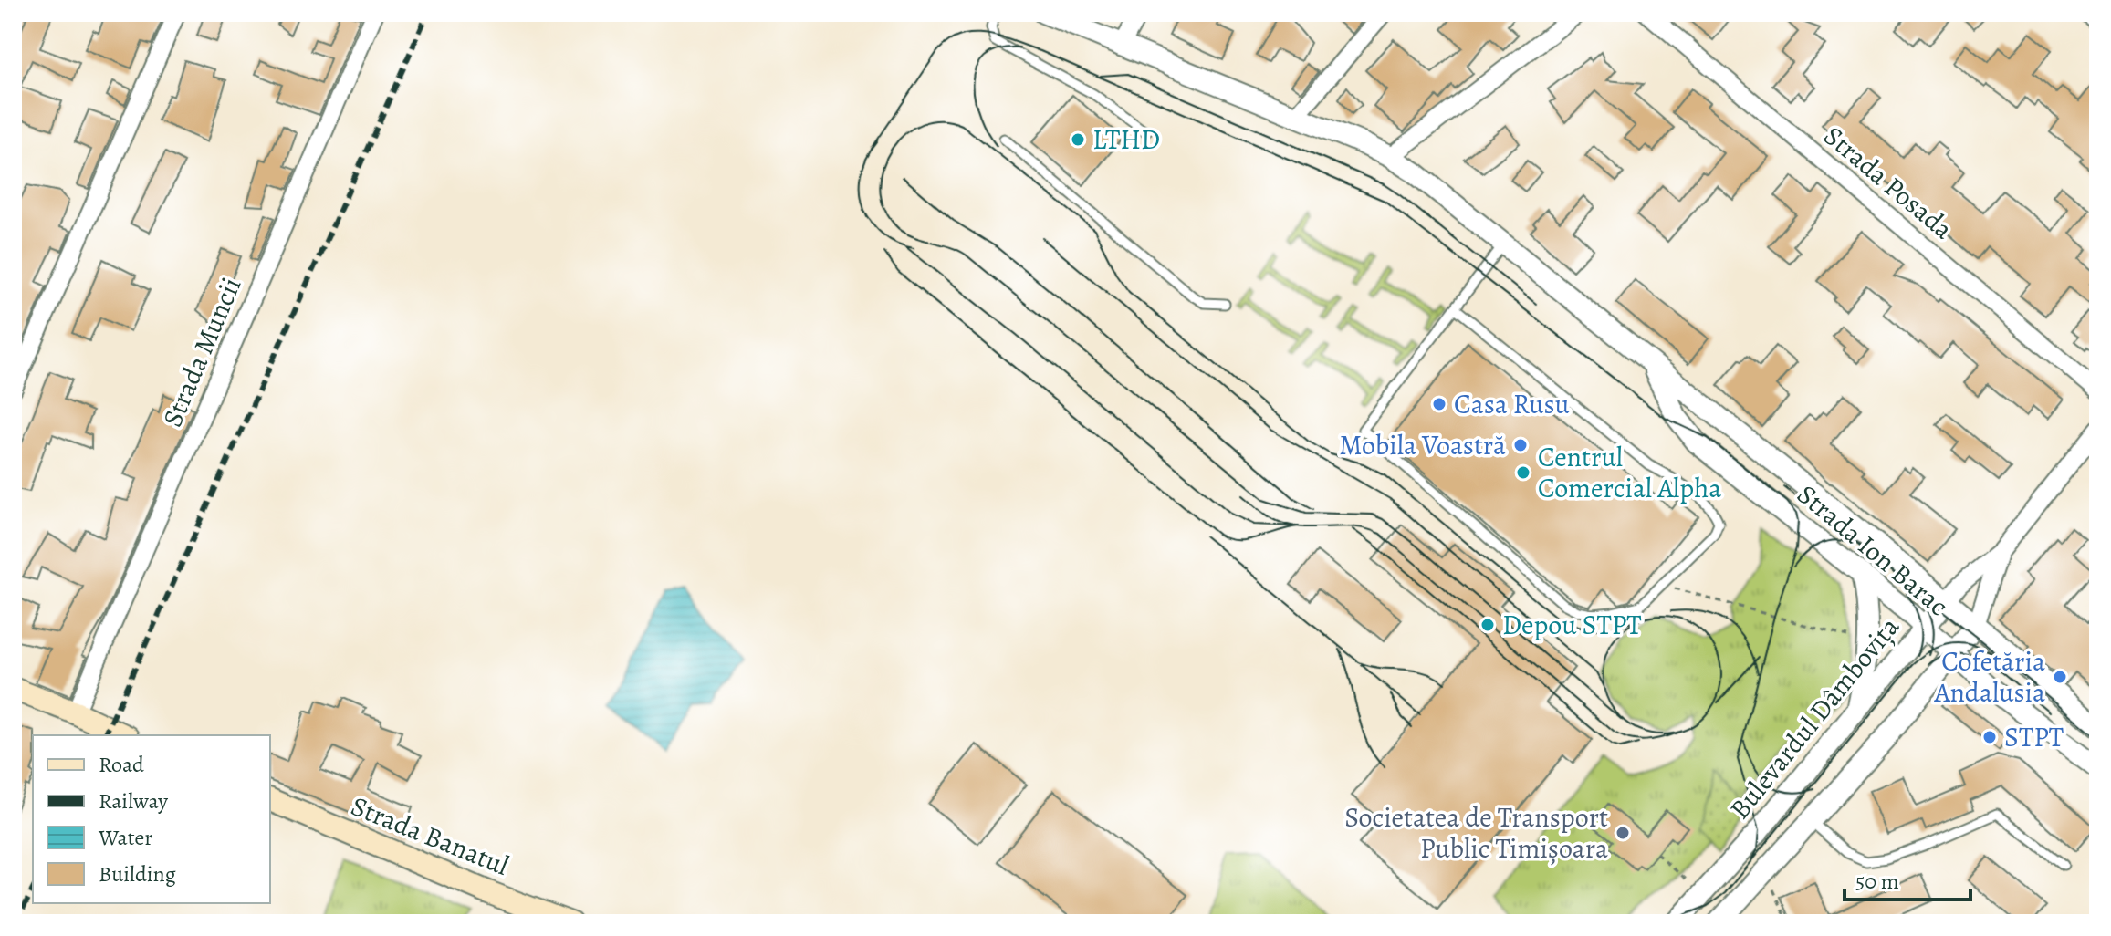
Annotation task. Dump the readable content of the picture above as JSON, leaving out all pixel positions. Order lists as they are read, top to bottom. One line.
{"streets":{"main road":["Strada Banatul"],"street":["Strada Posada","Strada Muncii","Strada Ion Barac","Bulevardul Dâmbovița"]},"crossings":[["Strada Ion Barac","Bulevardul Dâmbovița"]],"places":["LTHD","Casa Rusu","Mobila Voastră","Centrul Comercial Alpha","Depou STPT","Cofetăria Andalusia","STPT","Societatea de Transport Public Timișoara"],"legend":["Road","Railway","Water","Building"],"scale_bar":"50 m"}
